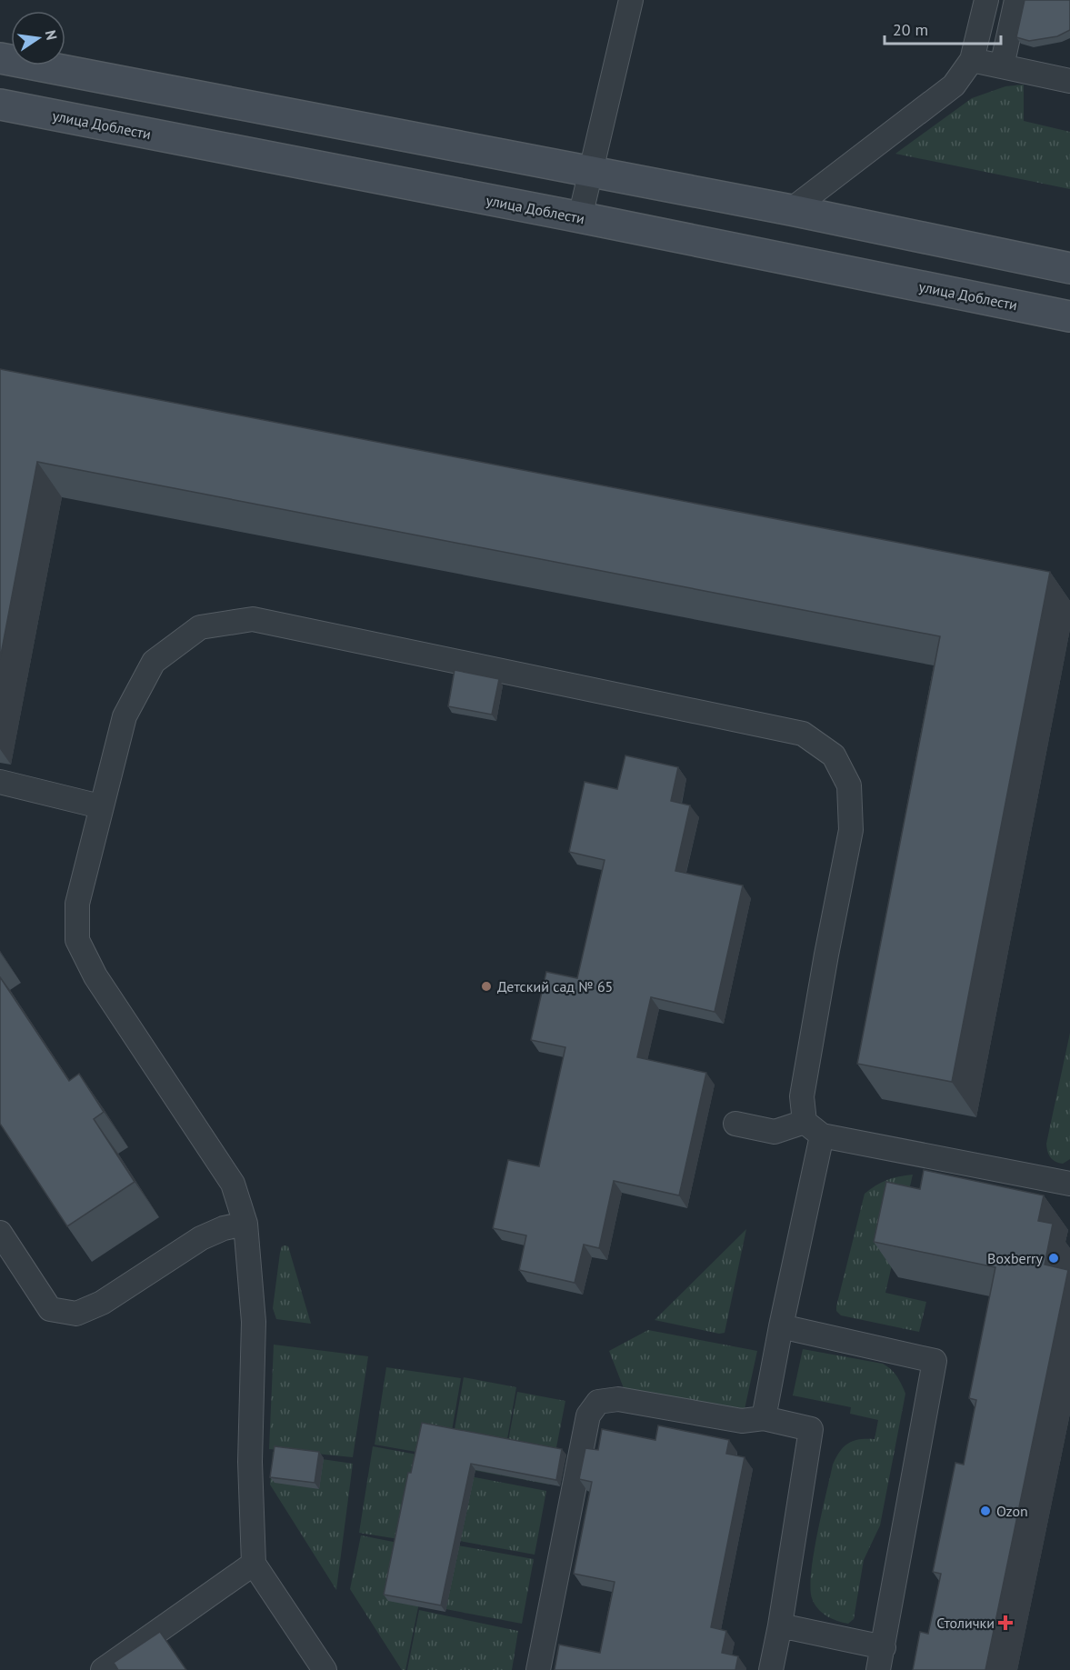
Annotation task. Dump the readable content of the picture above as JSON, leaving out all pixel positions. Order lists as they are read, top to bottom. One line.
{"streets":{"main road":["улица Доблести"]},"places":{"other":["Детский сад № 65","Boxberry","Ozon"],"health":["Столички"]},"scale_bar":"20 m","north":"right"}
